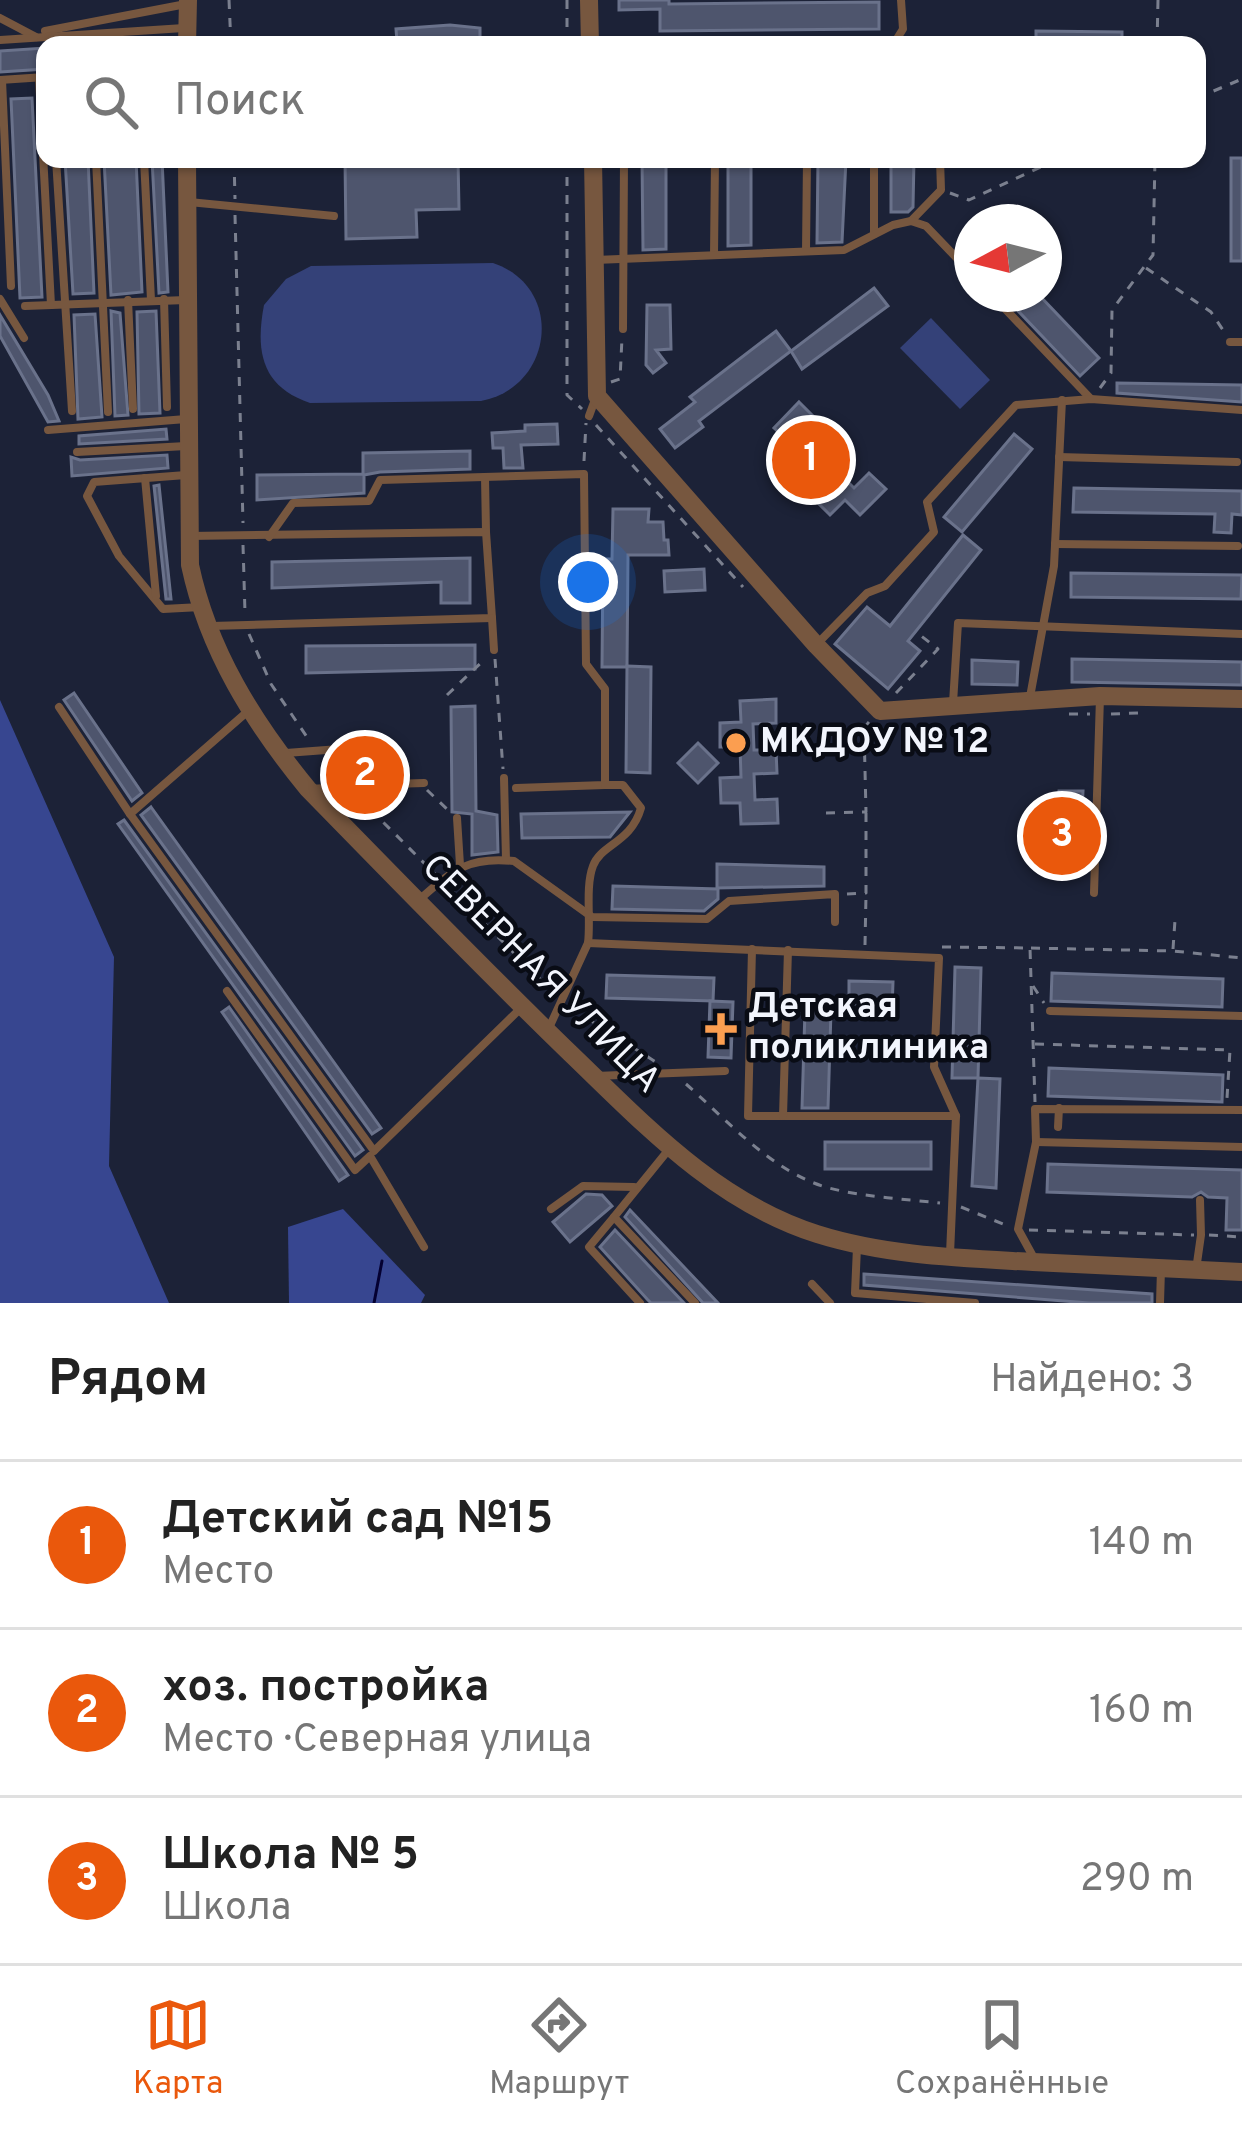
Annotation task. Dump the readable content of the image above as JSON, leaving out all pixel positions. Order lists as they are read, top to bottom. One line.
{"streets":{"street":["СЕВЕРНАЯ УЛИЦА"]},"places":{"other":["МКДОУ № 12"],"health":["Детская поликлиника"]},"north":"left","page":{"search":"Поиск","pins":["1","2","3"],"heading":["Рядом","Найдено: 3"],"list":[{"mark":"1","name":"Детский сад №15","note":"Место","value":"140 m"},{"mark":"2","name":"хоз. постройка","note":"Место · Северная улица","value":"160 m"},{"mark":"3","name":"Школа № 5","note":"Школа","value":"290 m"}],"nav":["Карта","Маршрут","Сохранённые"]}}
